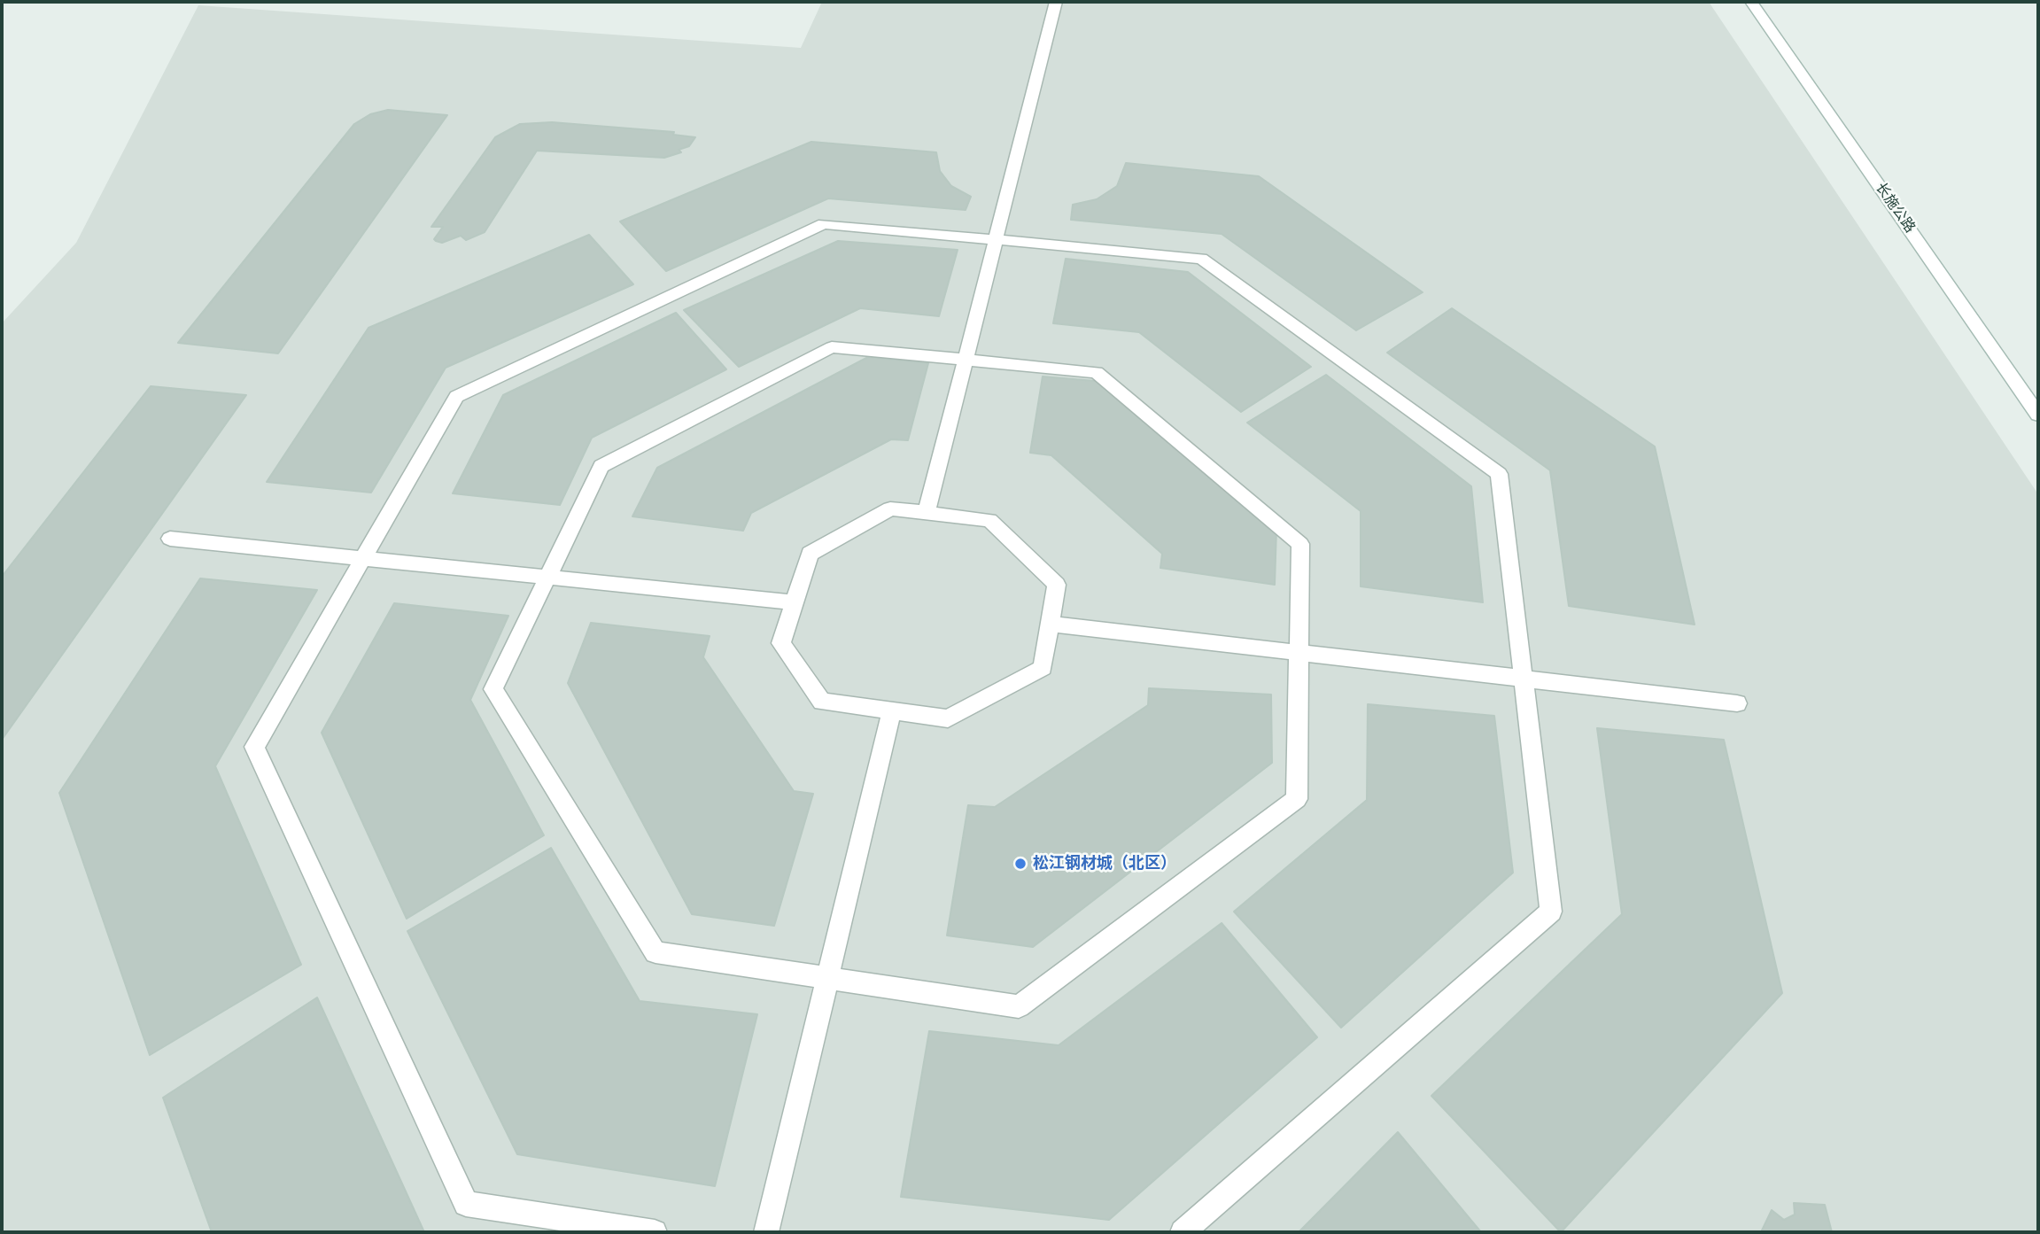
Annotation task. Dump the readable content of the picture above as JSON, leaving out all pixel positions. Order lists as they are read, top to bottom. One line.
{"streets":{"street":["长施公路"]},"places":["松江钢材城（北区）"]}
